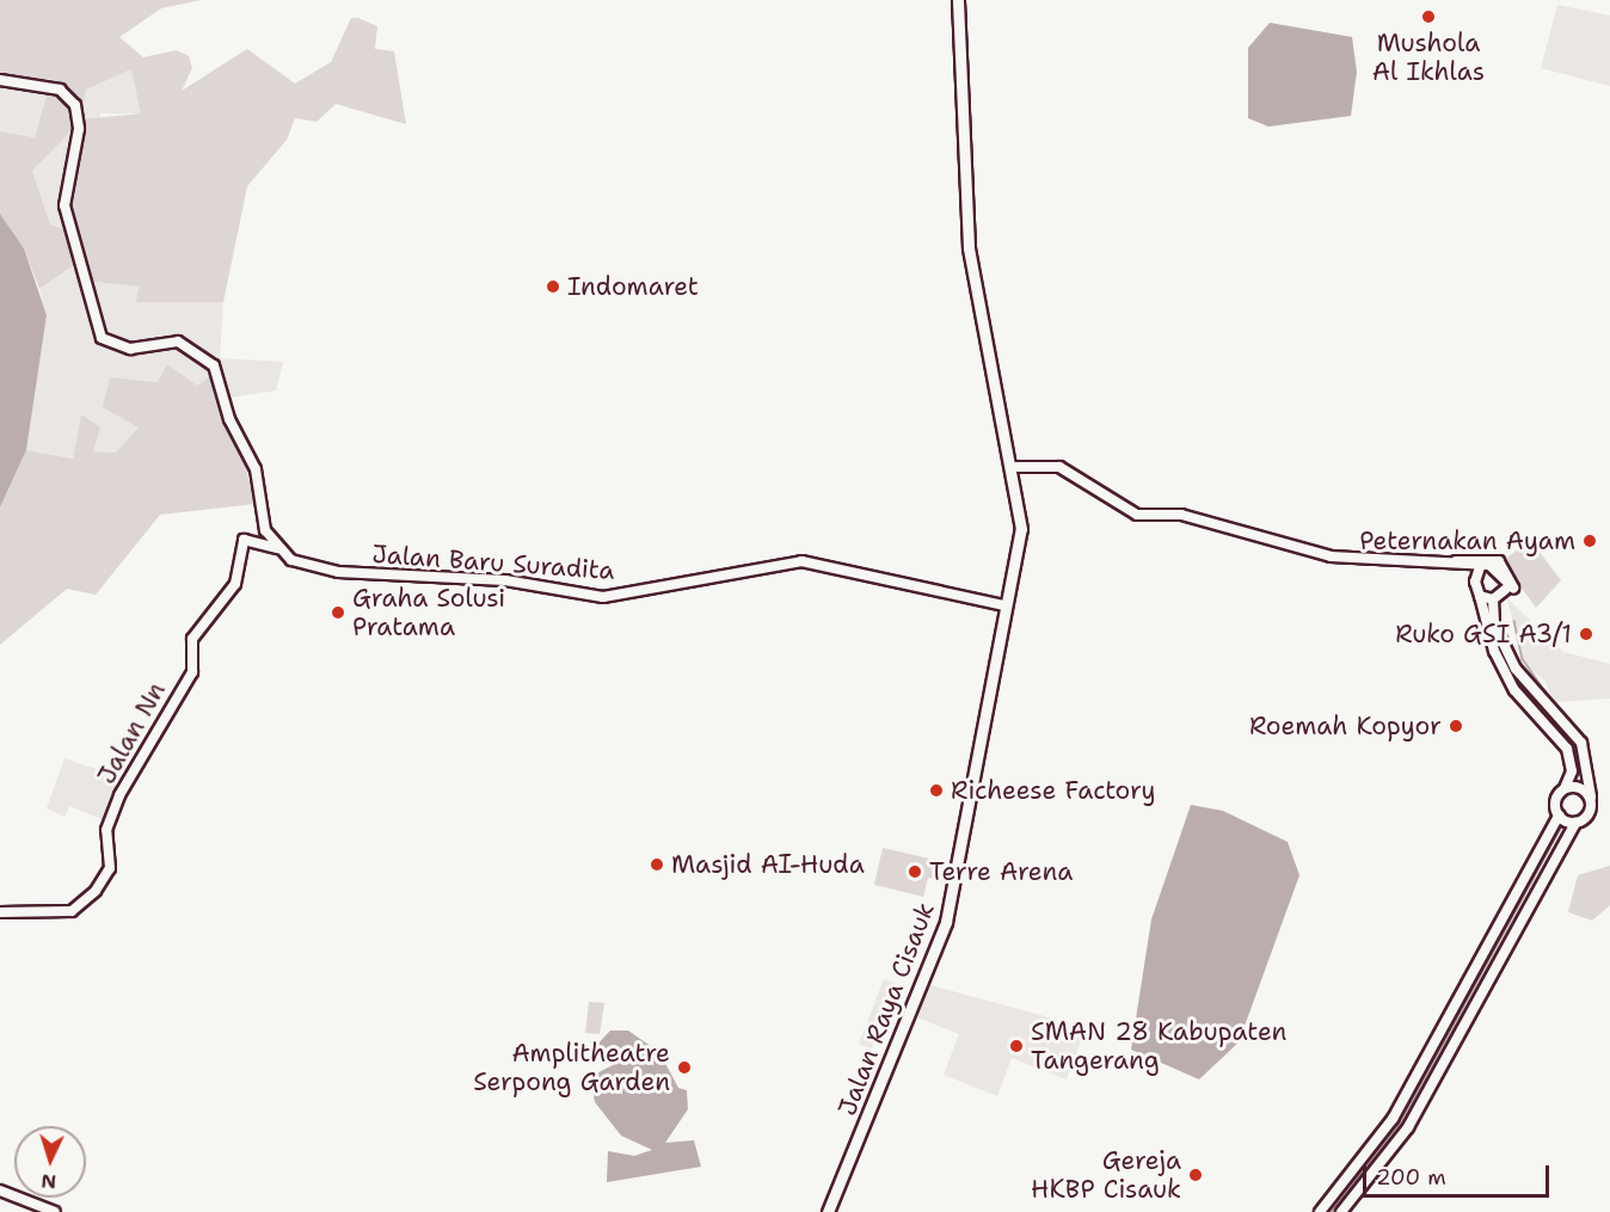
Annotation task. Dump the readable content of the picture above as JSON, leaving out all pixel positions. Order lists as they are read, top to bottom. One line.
{"streets":{"main road":["Jalan Baru Suradita","Jalan Raya Cisauk"],"street":["Jalan Nn"]},"crossings":[["Jalan Baru Suradita","Jalan Nn"],["Jalan Baru Suradita","Jalan Raya Cisauk"]],"places":["Mushola Al Ikhlas","Indomaret","Peternakan Ayam","Graha Solusi Pratama","Ruko GSI A3/1","Roemah Kopyor","Richeese Factory","Masjid AI-Huda","Terre Arena","SMAN 28 Kabupaten Tangerang","Amplitheatre Serpong Garden","Gereja HKBP Cisauk"],"scale_bar":"200 m","north":"bottom"}
